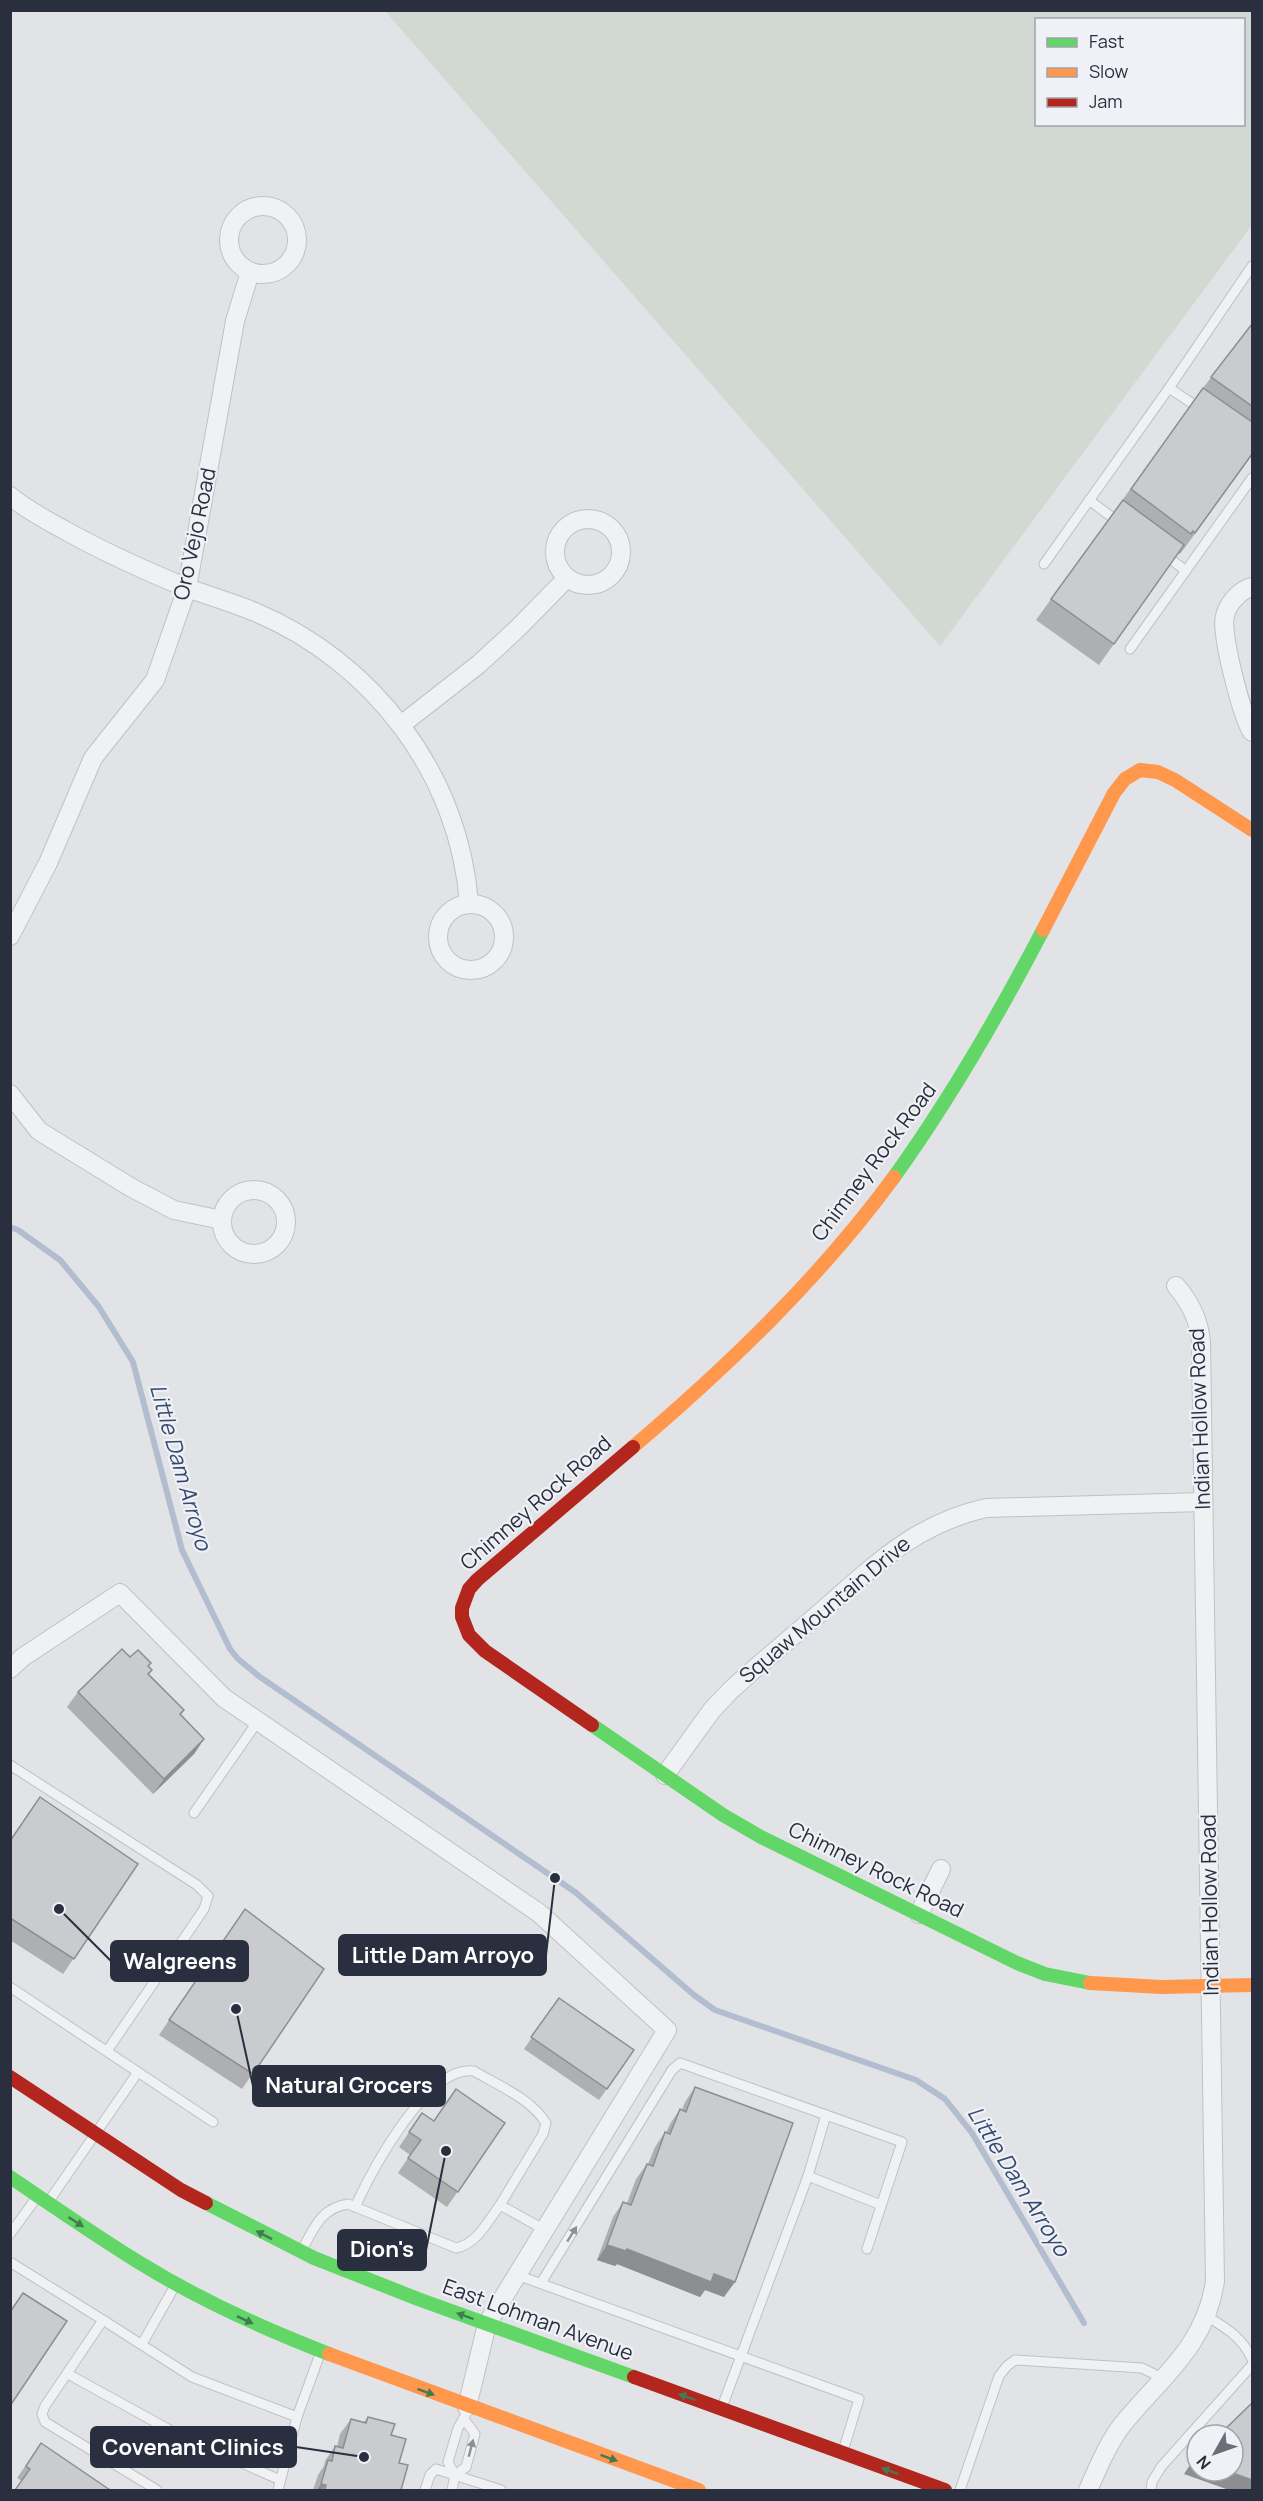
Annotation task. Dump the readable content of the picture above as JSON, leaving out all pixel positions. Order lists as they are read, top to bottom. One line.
{"streets":{"street":["Oro Vejo Road","Chimney Rock Road","Indian Hollow Road","Squaw Mountain Drive","East Lohman Avenue"]},"crossings":[["Chimney Rock Road","Indian Hollow Road"],["Chimney Rock Road","Squaw Mountain Drive"],["Indian Hollow Road","Squaw Mountain Drive"]],"water":["Little Dam Arroyo"],"places":["Little Dam Arroyo","Walgreens","Natural Grocers","Dion's","Covenant Clinics"],"legend":["Fast","Slow","Jam"],"north":"bottom left"}
